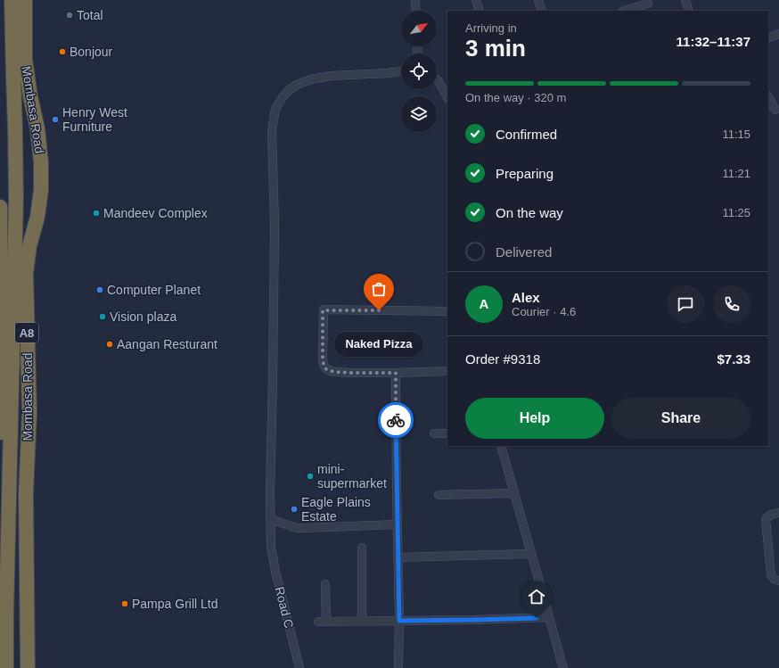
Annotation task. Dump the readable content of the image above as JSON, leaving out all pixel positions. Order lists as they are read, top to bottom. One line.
{"streets":{"highway":["Mombasa Road","A8"],"street":["Road C"]},"places":["Total","Bonjour","Henry West Furniture","Mandeev Complex","Computer Planet","Naked Pizza","Vision plaza","Aangan Resturant","mini- supermarket","Eagle Plains Estate","Pampa Grill Ltd"],"north":"top right","page":{"heading":["3 min","Arriving in","11:32–11:37"],"panel":["Alex","Courier · 4.6","Order #9318","$7.33"],"bar":"On the way · 320 m","list":[["Confirmed","11:15"],["Preparing","11:21"],["On the way","11:25"],"Delivered"],"round":"A","bubble":"Naked Pizza","buttons":["Help","Share"]}}
